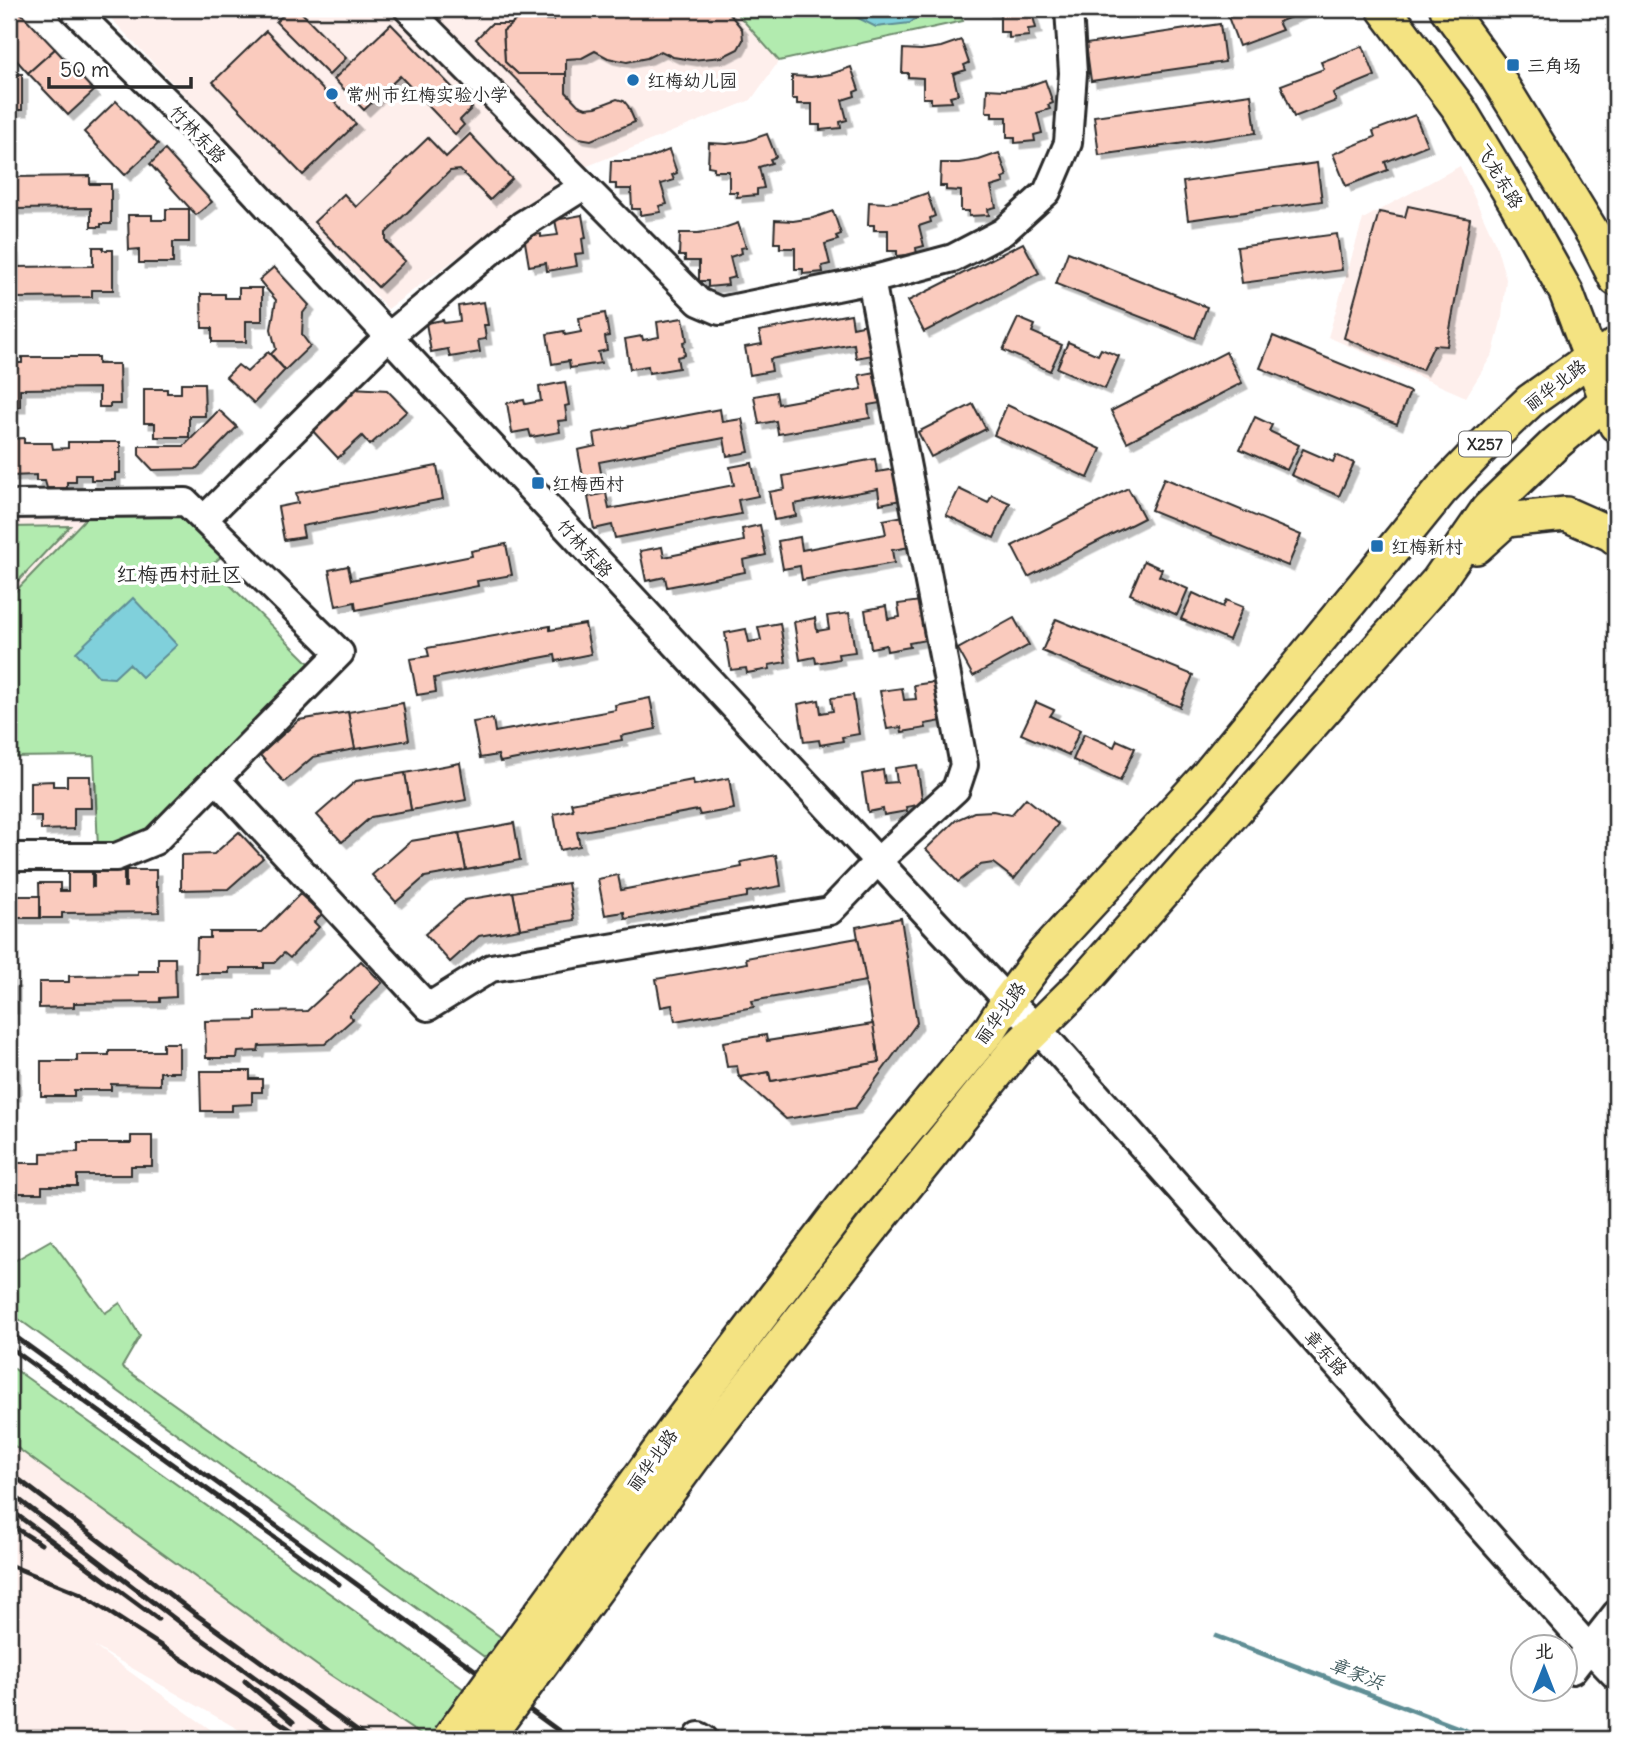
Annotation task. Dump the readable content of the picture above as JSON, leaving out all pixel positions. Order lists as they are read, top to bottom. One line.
{"streets":{"main road":["飞龙东路","丽华北路","X257"],"street":["竹林东路","章东路"]},"crossings":[["竹林东路","丽华北路"],["竹林东路","章东路"],["飞龙东路","丽华北路"],["丽华北路","章东路"]],"districts":["红梅西村社区"],"water":["章家浜"],"places":{"transit":["三角场","红梅西村","红梅新村"],"other":["红梅幼儿园","常州市红梅实验小学"]},"scale_bar":"50 m","north":"top"}
